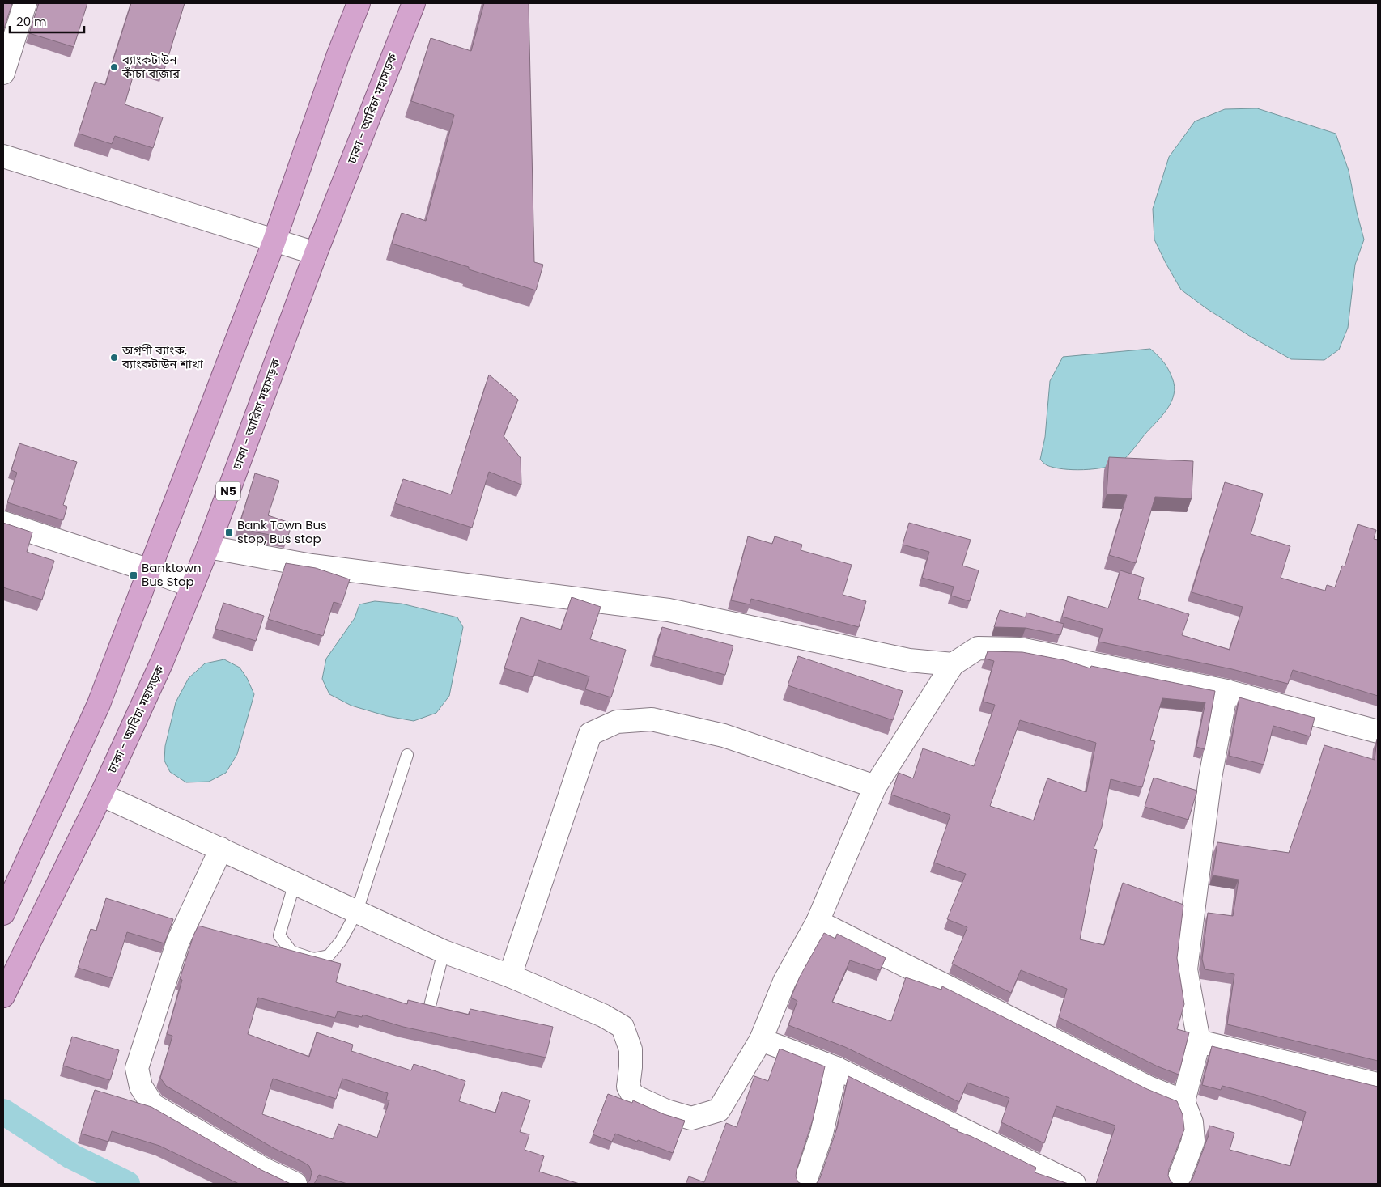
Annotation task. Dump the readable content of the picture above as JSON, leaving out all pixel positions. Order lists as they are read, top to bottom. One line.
{"streets":{"highway":["ঢাকা - আরিচা মহাসড়ক","N5"]},"places":{"other":["ব্যাংকটাউন কাঁচা বাজার","অগ্রণী ব্যাংক, ব্যাংকটাউন শাখা"],"transit":["Bank Town Bus stop, Bus stop","Banktown Bus Stop"]},"scale_bar":"20 m"}
